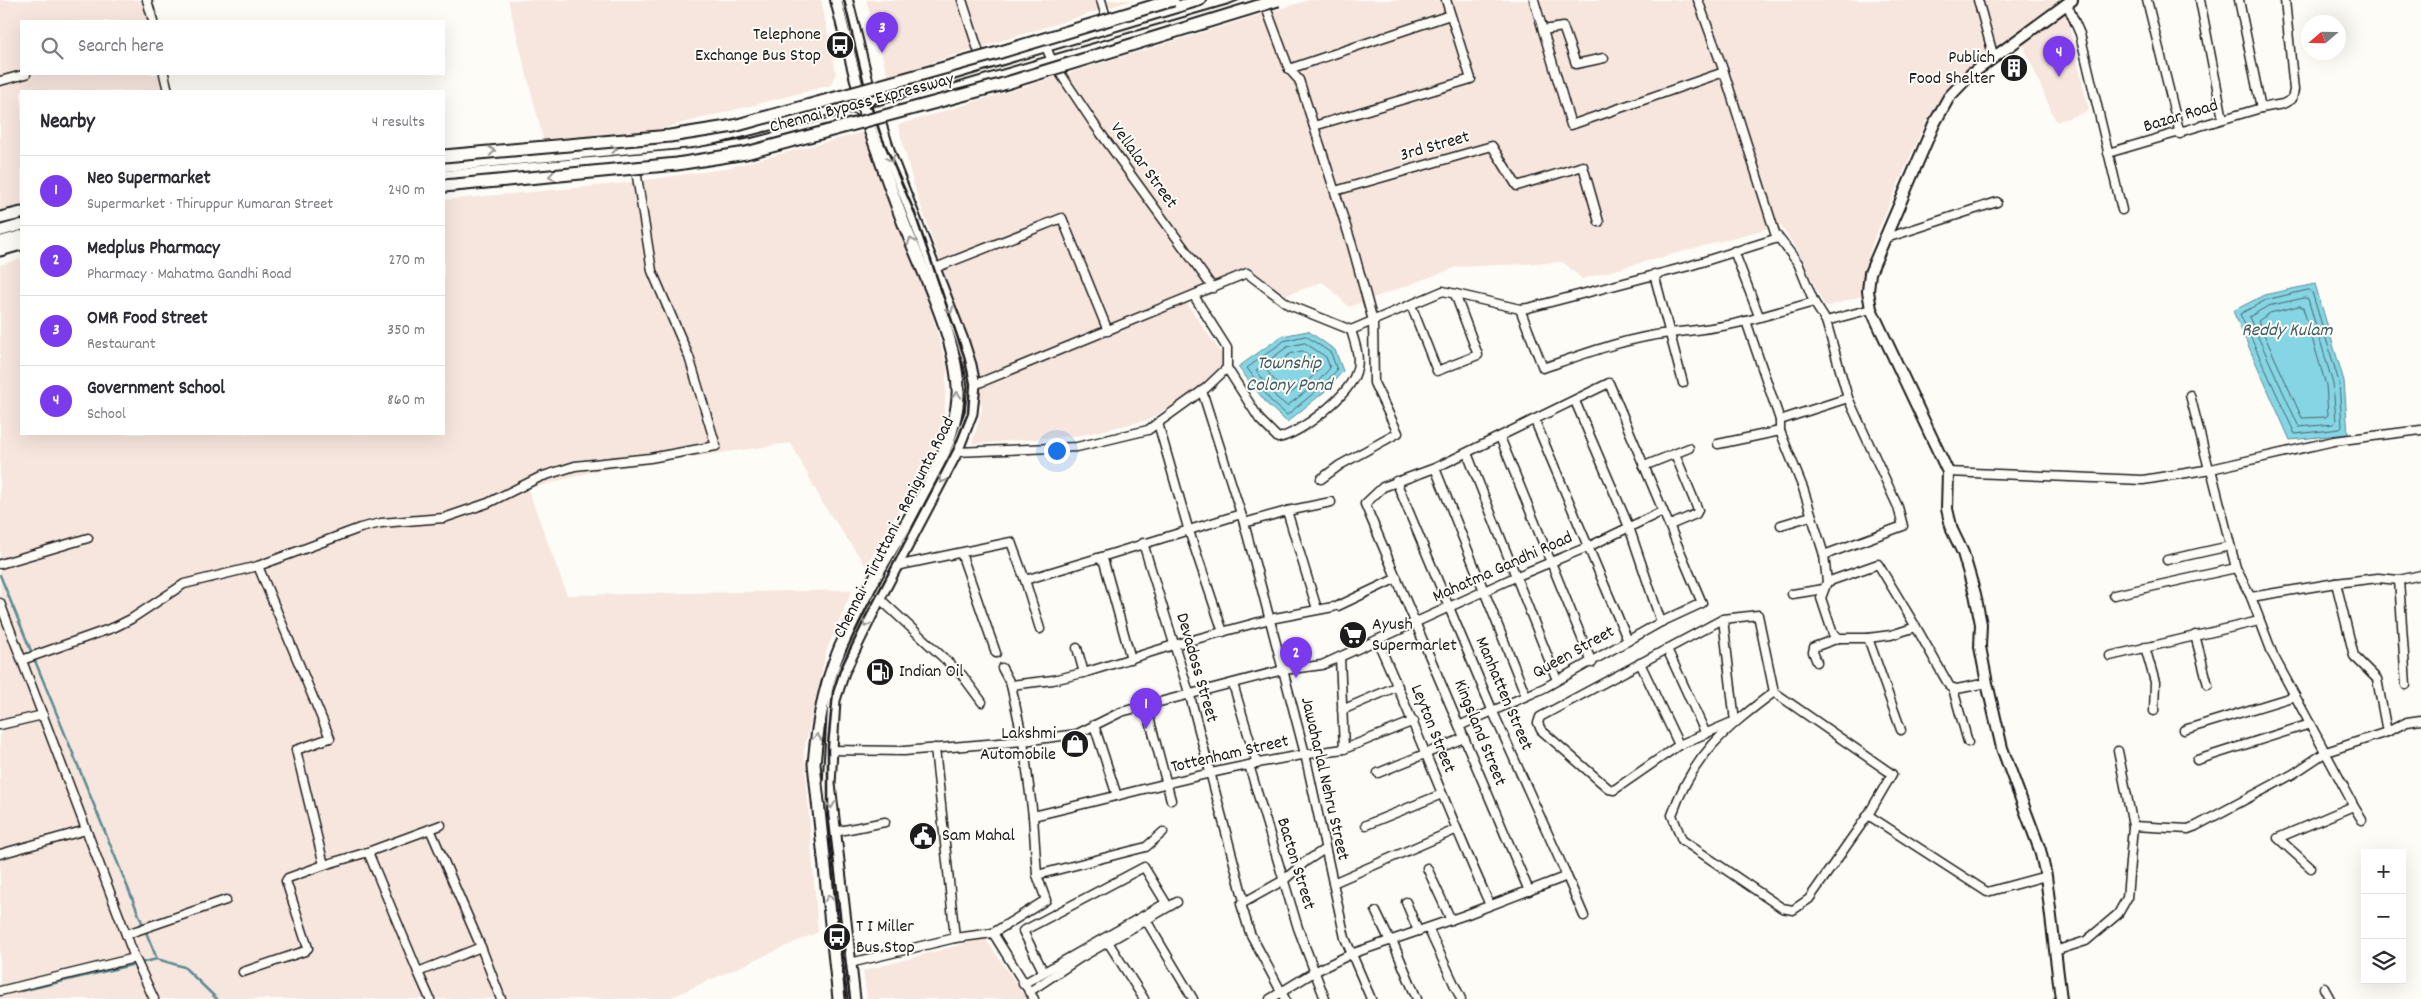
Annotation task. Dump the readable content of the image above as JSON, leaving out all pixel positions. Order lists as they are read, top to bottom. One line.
{"streets":{"highway":["Chennai Bypass Expressway","Chennai - Tiruttani - Renigunta Road"],"street":["Bazar Road","3rd Street","Vellalar Street","Mahatma Gandhi Road","Queen Street","Devadoss Street","Manhatten Street","Leyton Street","Kingsland Street","Tottenham Street","Jawaharlal Nehru Street","Bacton Street"]},"crossings":[["Chennai - Tiruttani - Renigunta Road","Mahatma Gandhi Road"],["Mahatma Gandhi Road","Devadoss Street"],["Mahatma Gandhi Road","Manhatten Street"],["Mahatma Gandhi Road","Leyton Street"],["Mahatma Gandhi Road","Kingsland Street"],["Mahatma Gandhi Road","Jawaharlal Nehru Street"],["Mahatma Gandhi Road","Bacton Street"],["Queen Street","Manhatten Street"],["Queen Street","Kingsland Street"],["Devadoss Street","Tottenham Street"],["Manhatten Street","Kingsland Street"],["Leyton Street","Tottenham Street"],["Tottenham Street","Jawaharlal Nehru Street"],["Tottenham Street","Bacton Street"]],"water":["Reddy Kulam","Township Colony Pond"],"places":{"bus stop":["Telephone Exchange Bus Stop","T I Miller Bus Stop"],"building":["Publich Food Shelter"],"supermarket":["Ayush Supermarlet"],"fuel station":["Indian Oil"],"shop":["Lakshmi Automobile"],"public building":["Sam Mahal"]},"north":"left","page":{"pins":["3","4","2","1"],"search":"Search here","heading":["Nearby","4 results"],"list":[{"mark":"1","name":"Neo Supermarket","note":"Supermarket · Thiruppur Kumaran Street","value":"240 m"},{"mark":"2","name":"Medplus Pharmacy","note":"Pharmacy · Mahatma Gandhi Road","value":"270 m"},{"mark":"3","name":"OMR Food Street","note":"Restaurant","value":"350 m"},{"mark":"4","name":"Government School","note":"School","value":"860 m"}],"map_buttons":["+","−"]}}
